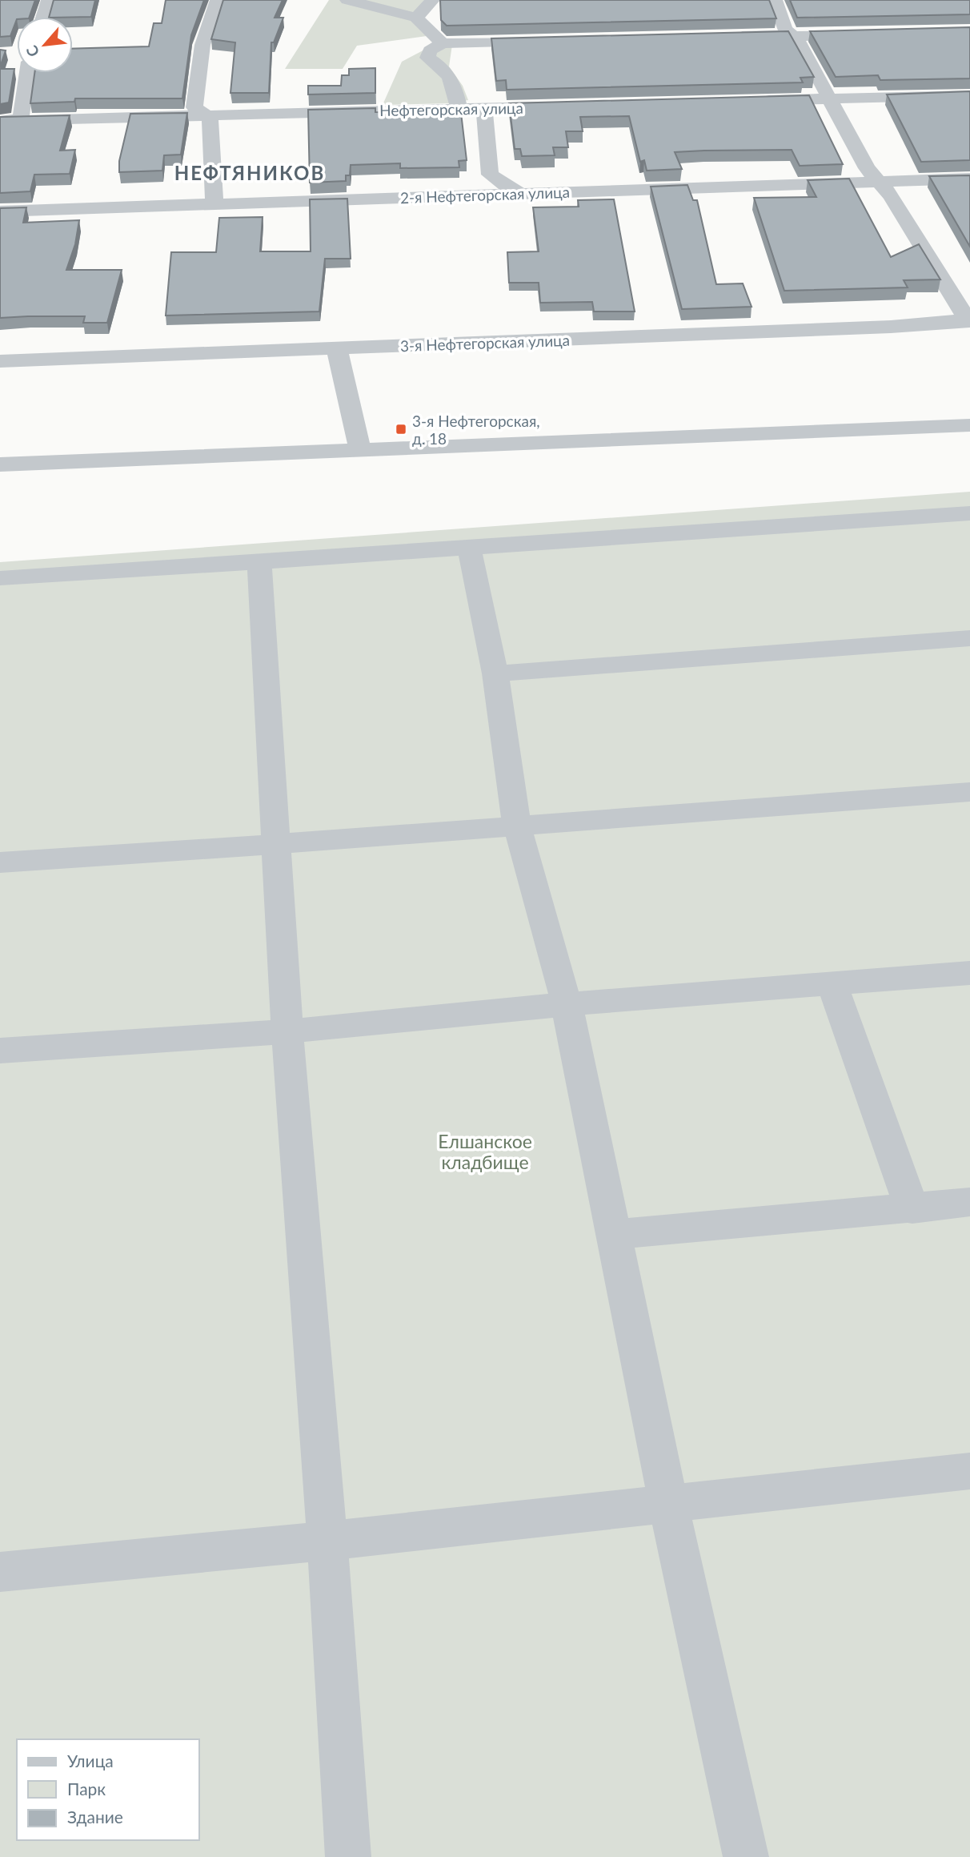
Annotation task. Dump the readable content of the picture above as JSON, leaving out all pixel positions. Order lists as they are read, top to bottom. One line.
{"streets":{"street":["Нефтегорская улица","2-я Нефтегорская улица","3-я Нефтегорская улица"]},"districts":["НЕФТЯНИКОВ"],"parks":["Елшанское кладбище"],"places":{"transit":["3-я Нефтегорская, д. 18"]},"legend":["Улица","Парк","Здание"],"north":"bottom left"}
